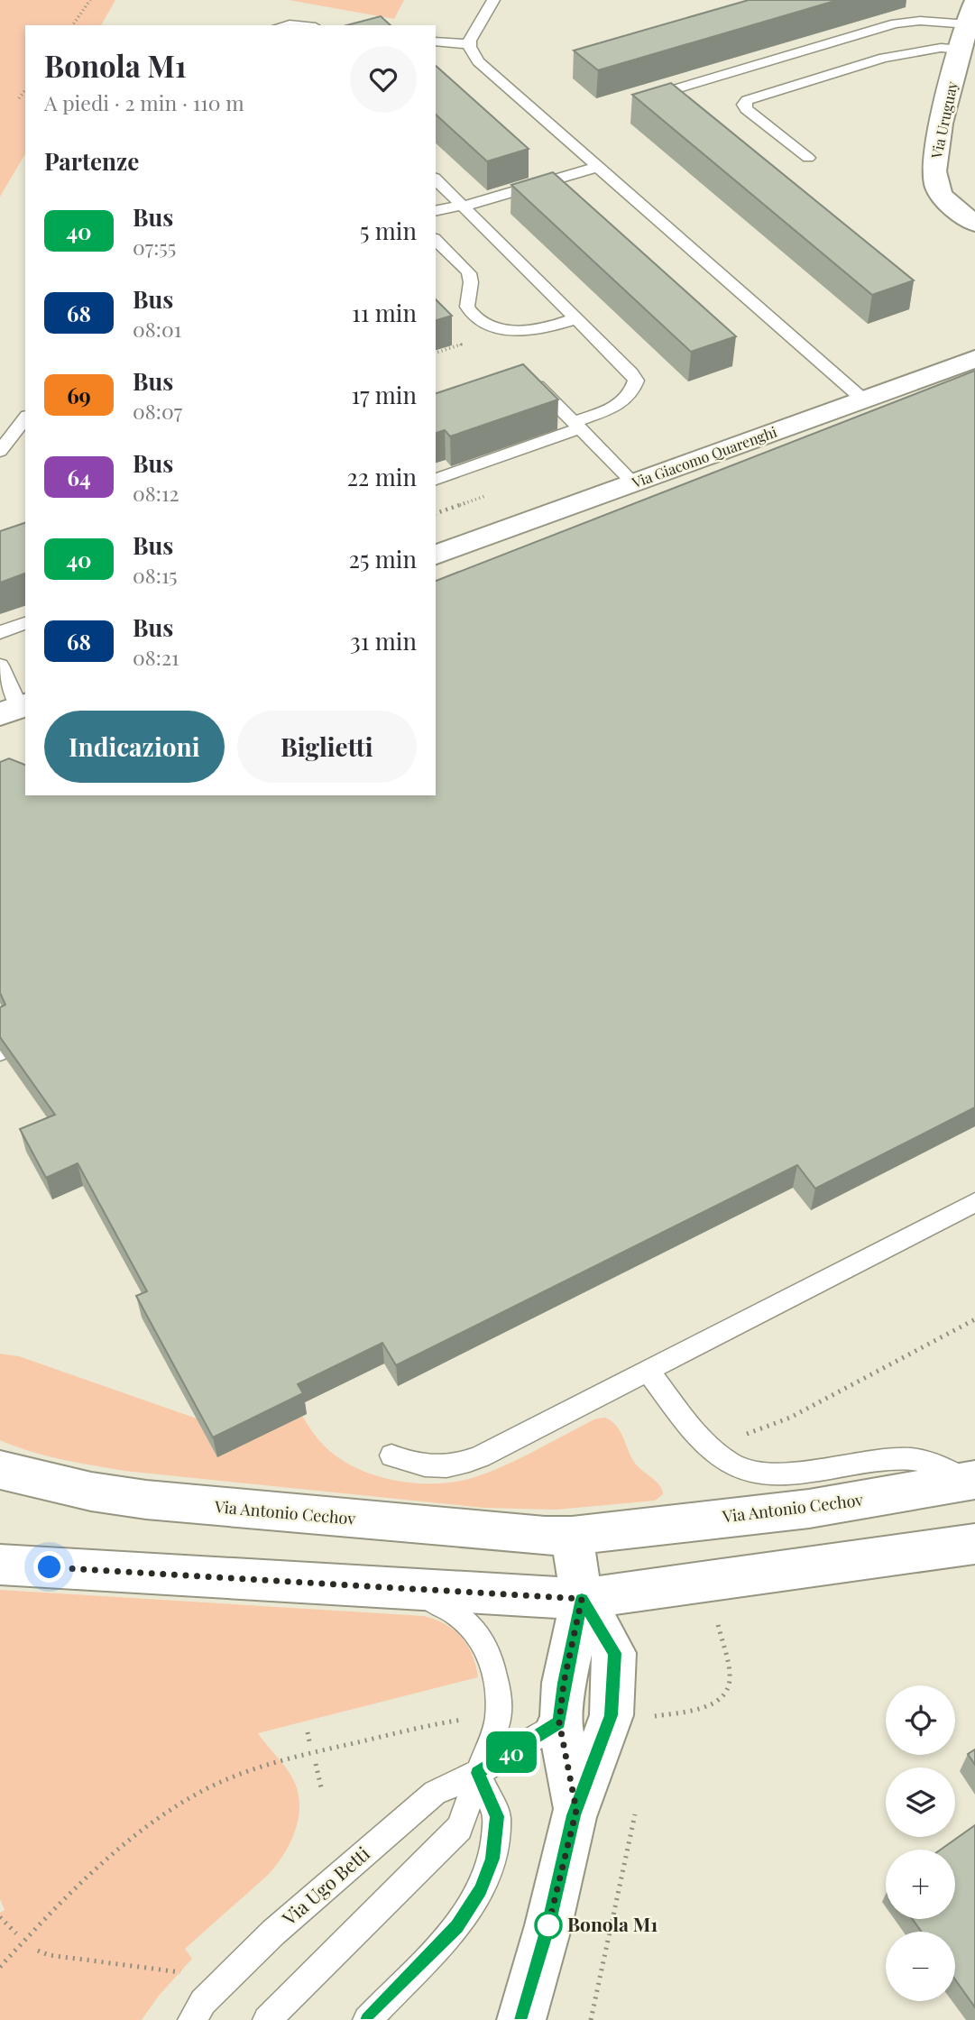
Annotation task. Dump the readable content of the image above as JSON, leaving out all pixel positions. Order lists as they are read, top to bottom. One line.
{"streets":{"street":["Via Uruguay","Via Giacomo Quarenghi","Via Antonio Cechov"],"lane":["Via Ugo Betti"]},"places":["Bonola M1"],"lines":["bus line 40"],"page":{"on_map":"40","heading":[["Bonola M1","A piedi · 2 min · 110 m"],"Partenze"],"list":[{"mark":"40","name":"Bus","note":"07:55","value":"5 min"},{"mark":"68","name":"Bus","note":"08:01","value":"11 min"},{"mark":"69","name":"Bus","note":"08:07","value":"17 min"},{"mark":"64","name":"Bus","note":"08:12","value":"22 min"},{"mark":"40","name":"Bus","note":"08:15","value":"25 min"},{"mark":"68","name":"Bus","note":"08:21","value":"31 min"}],"buttons":["Indicazioni","Biglietti"],"map_buttons":["+","−"]}}
